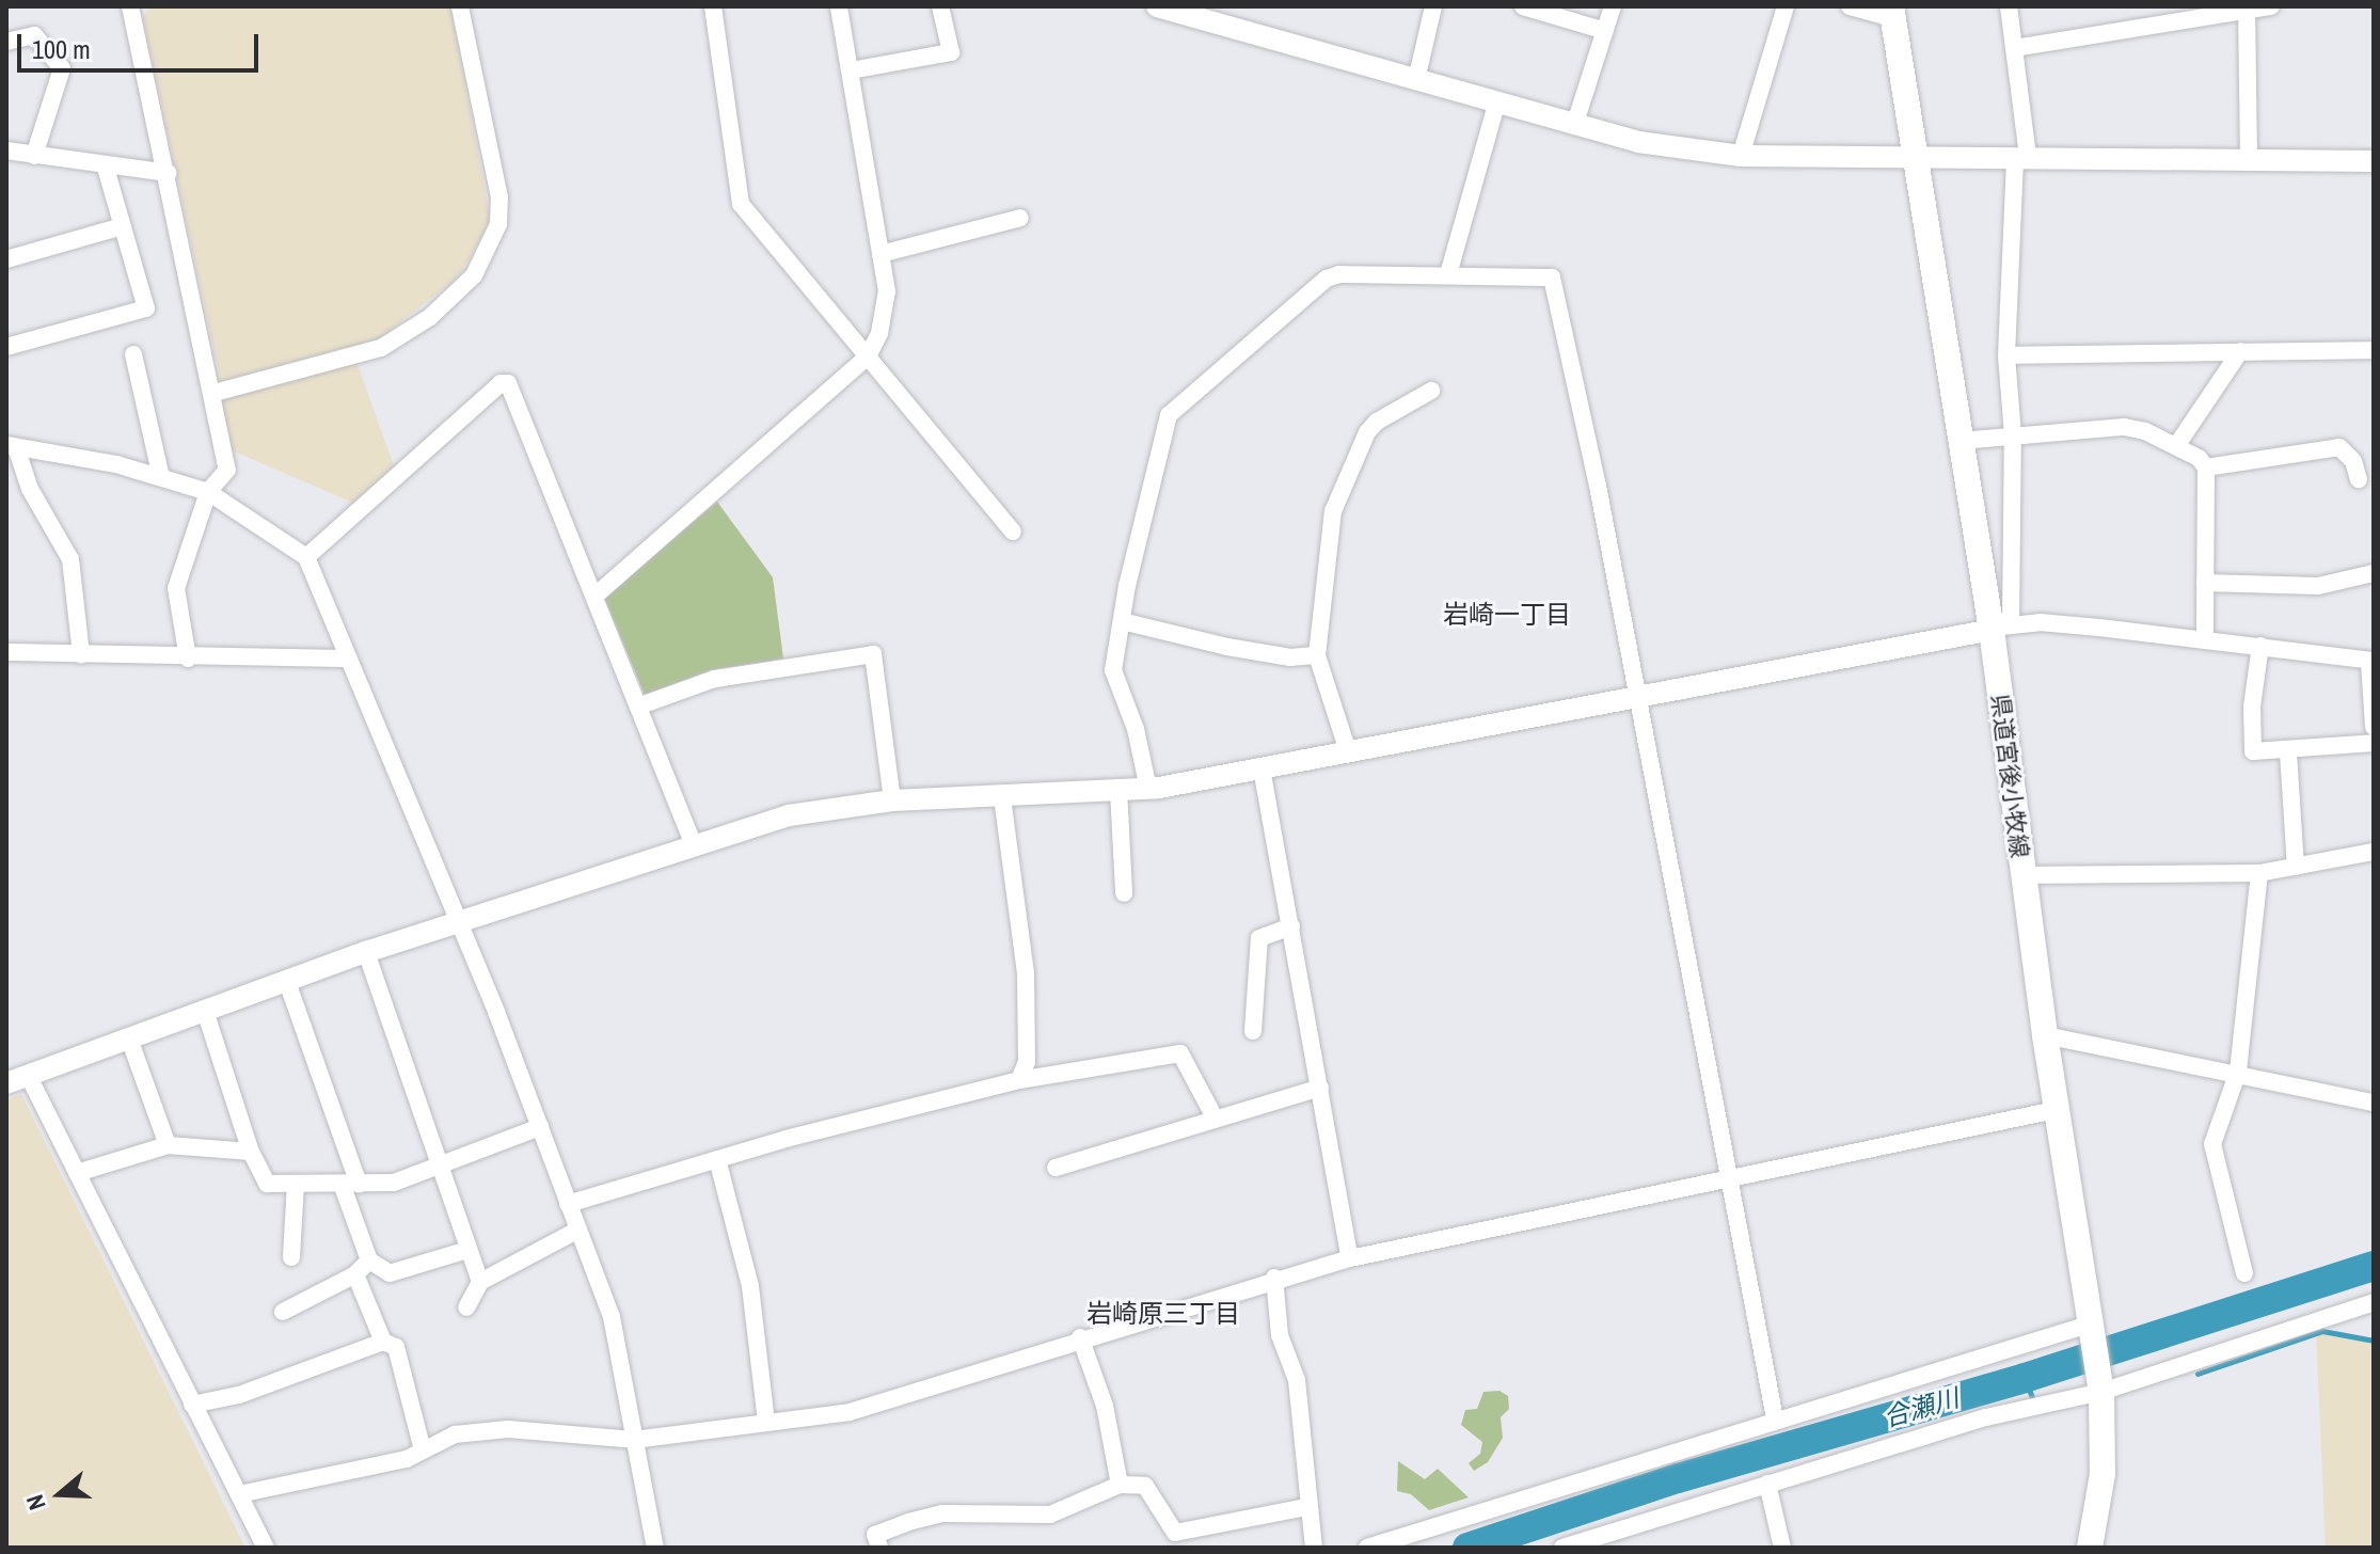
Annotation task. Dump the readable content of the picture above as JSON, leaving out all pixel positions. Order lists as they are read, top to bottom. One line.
{"streets":{"main road":["県道宮後小牧線"]},"districts":["岩崎一丁目","岩崎原三丁目"],"water":["合瀬川"],"scale_bar":"100 m","north":"left"}
